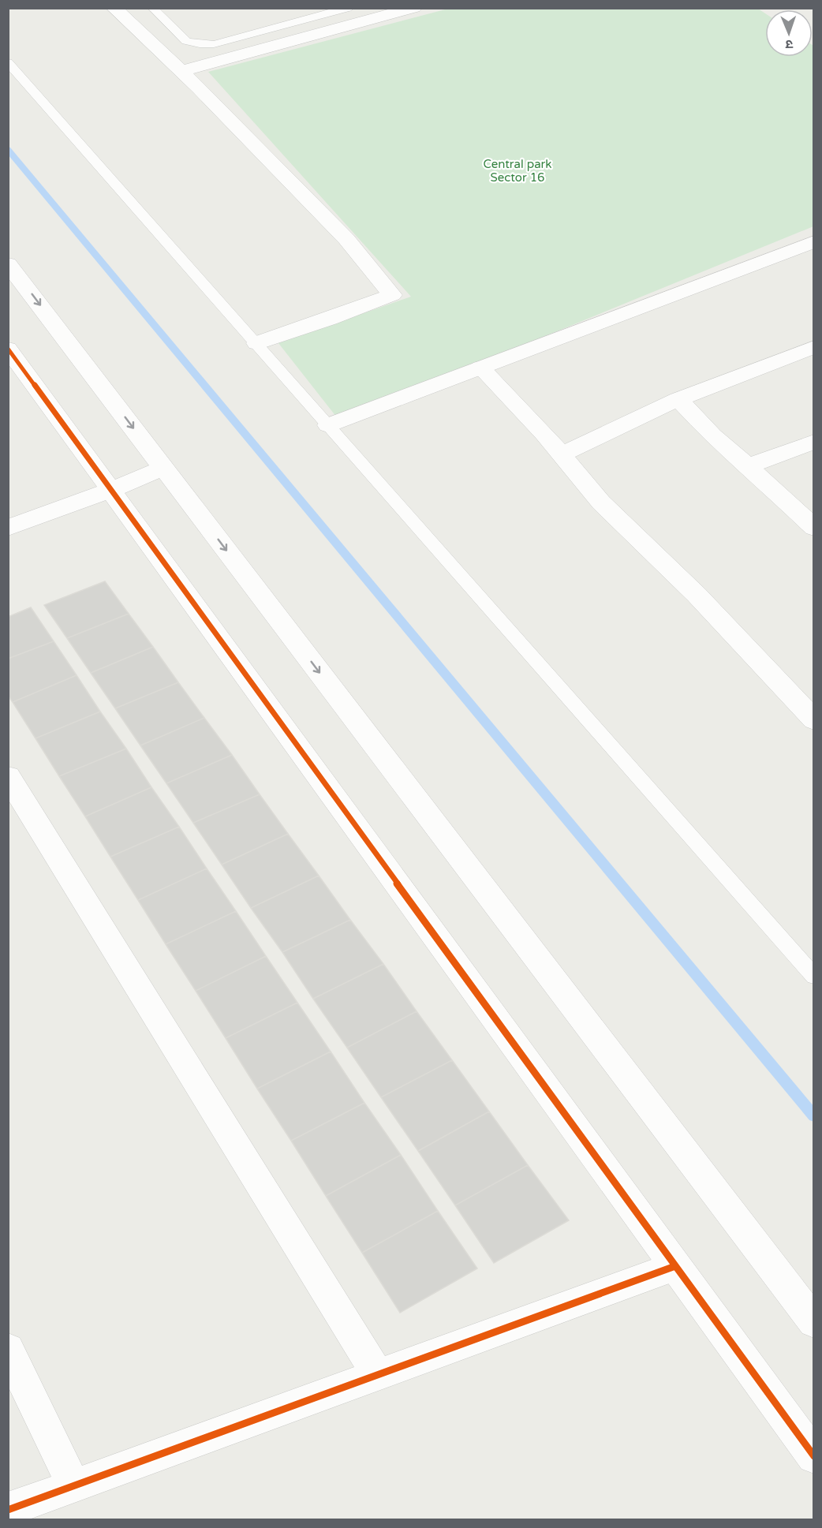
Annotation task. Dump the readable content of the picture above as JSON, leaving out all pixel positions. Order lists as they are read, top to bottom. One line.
{"parks":["Central park Sector 16"],"north":"bottom"}
